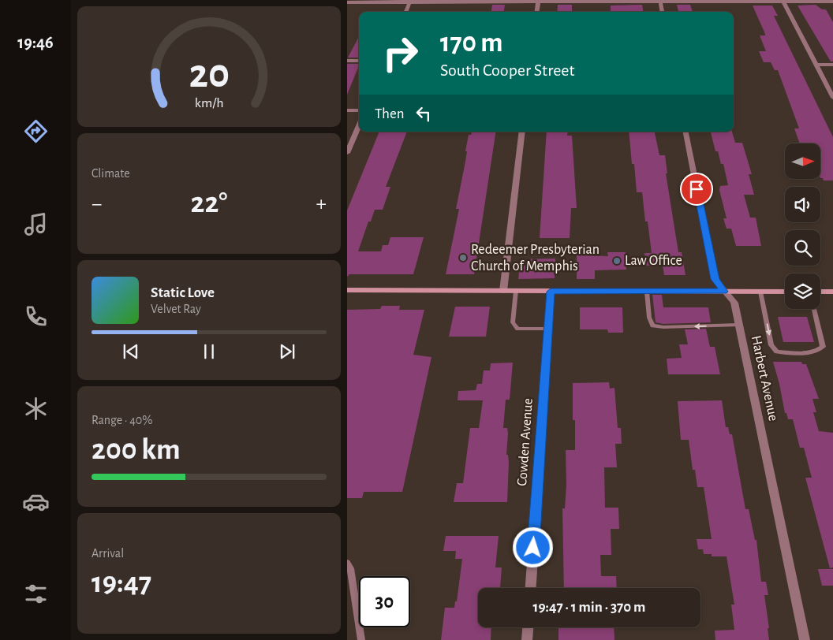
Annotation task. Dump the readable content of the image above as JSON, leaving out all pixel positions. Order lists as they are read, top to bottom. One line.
{"streets":{"street":["Harbert Avenue","Cowden Avenue"]},"places":["Redeemer Presbyterian Church of Memphis","Law Office"],"north":"right","page":{"tabs":"19:46","turn":["170 m","South Cooper Street"],"then":"Then","tile":["Climate",["Range · 40%","200 km"],["Arrival","19:47"]],"heat":["−","22°","+"],"song":["Static Love","Velvet Ray"],"limit":"30","trip":"19:47 · 1 min · 370 m","gauge":["20","km/h"]}}
